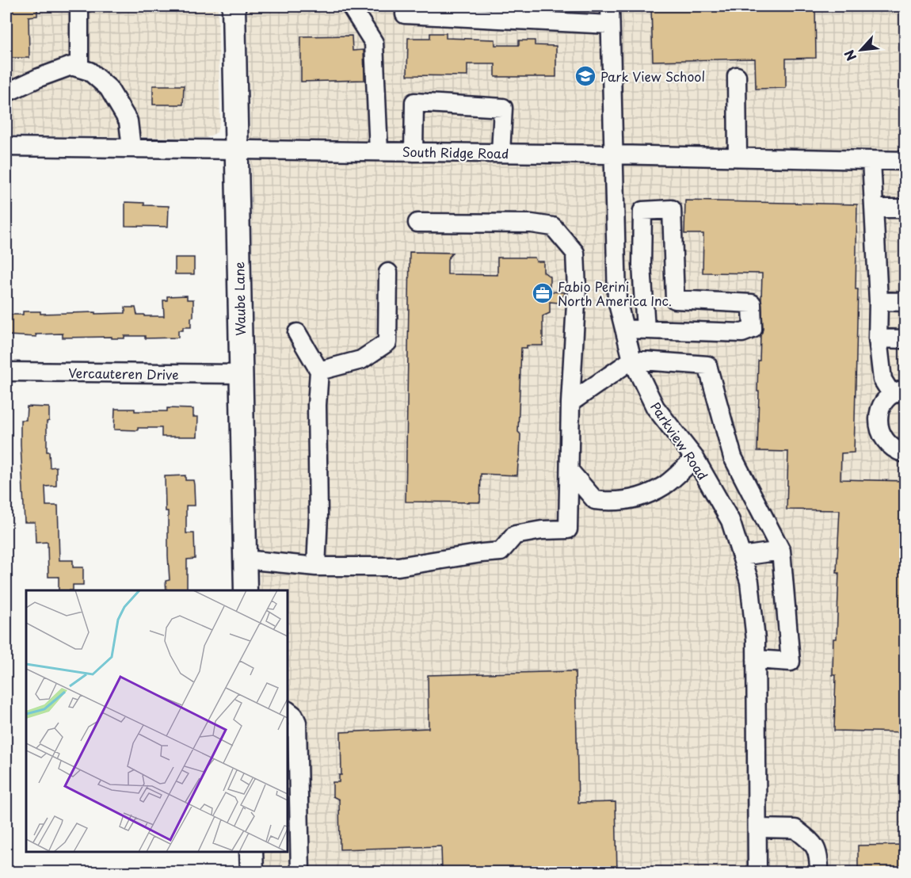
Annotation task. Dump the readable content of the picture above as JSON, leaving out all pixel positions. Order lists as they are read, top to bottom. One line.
{"streets":{"main road":["Waube Lane"],"street":["South Ridge Road","Vercauteren Drive","Parkview Road"]},"crossings":[["South Ridge Road","Waube Lane"],["South Ridge Road","Parkview Road"],["Waube Lane","Vercauteren Drive"]],"places":{"school or university":["Park View School"],"office":["Fabio Perini North America Inc."]},"north":"bottom left"}
